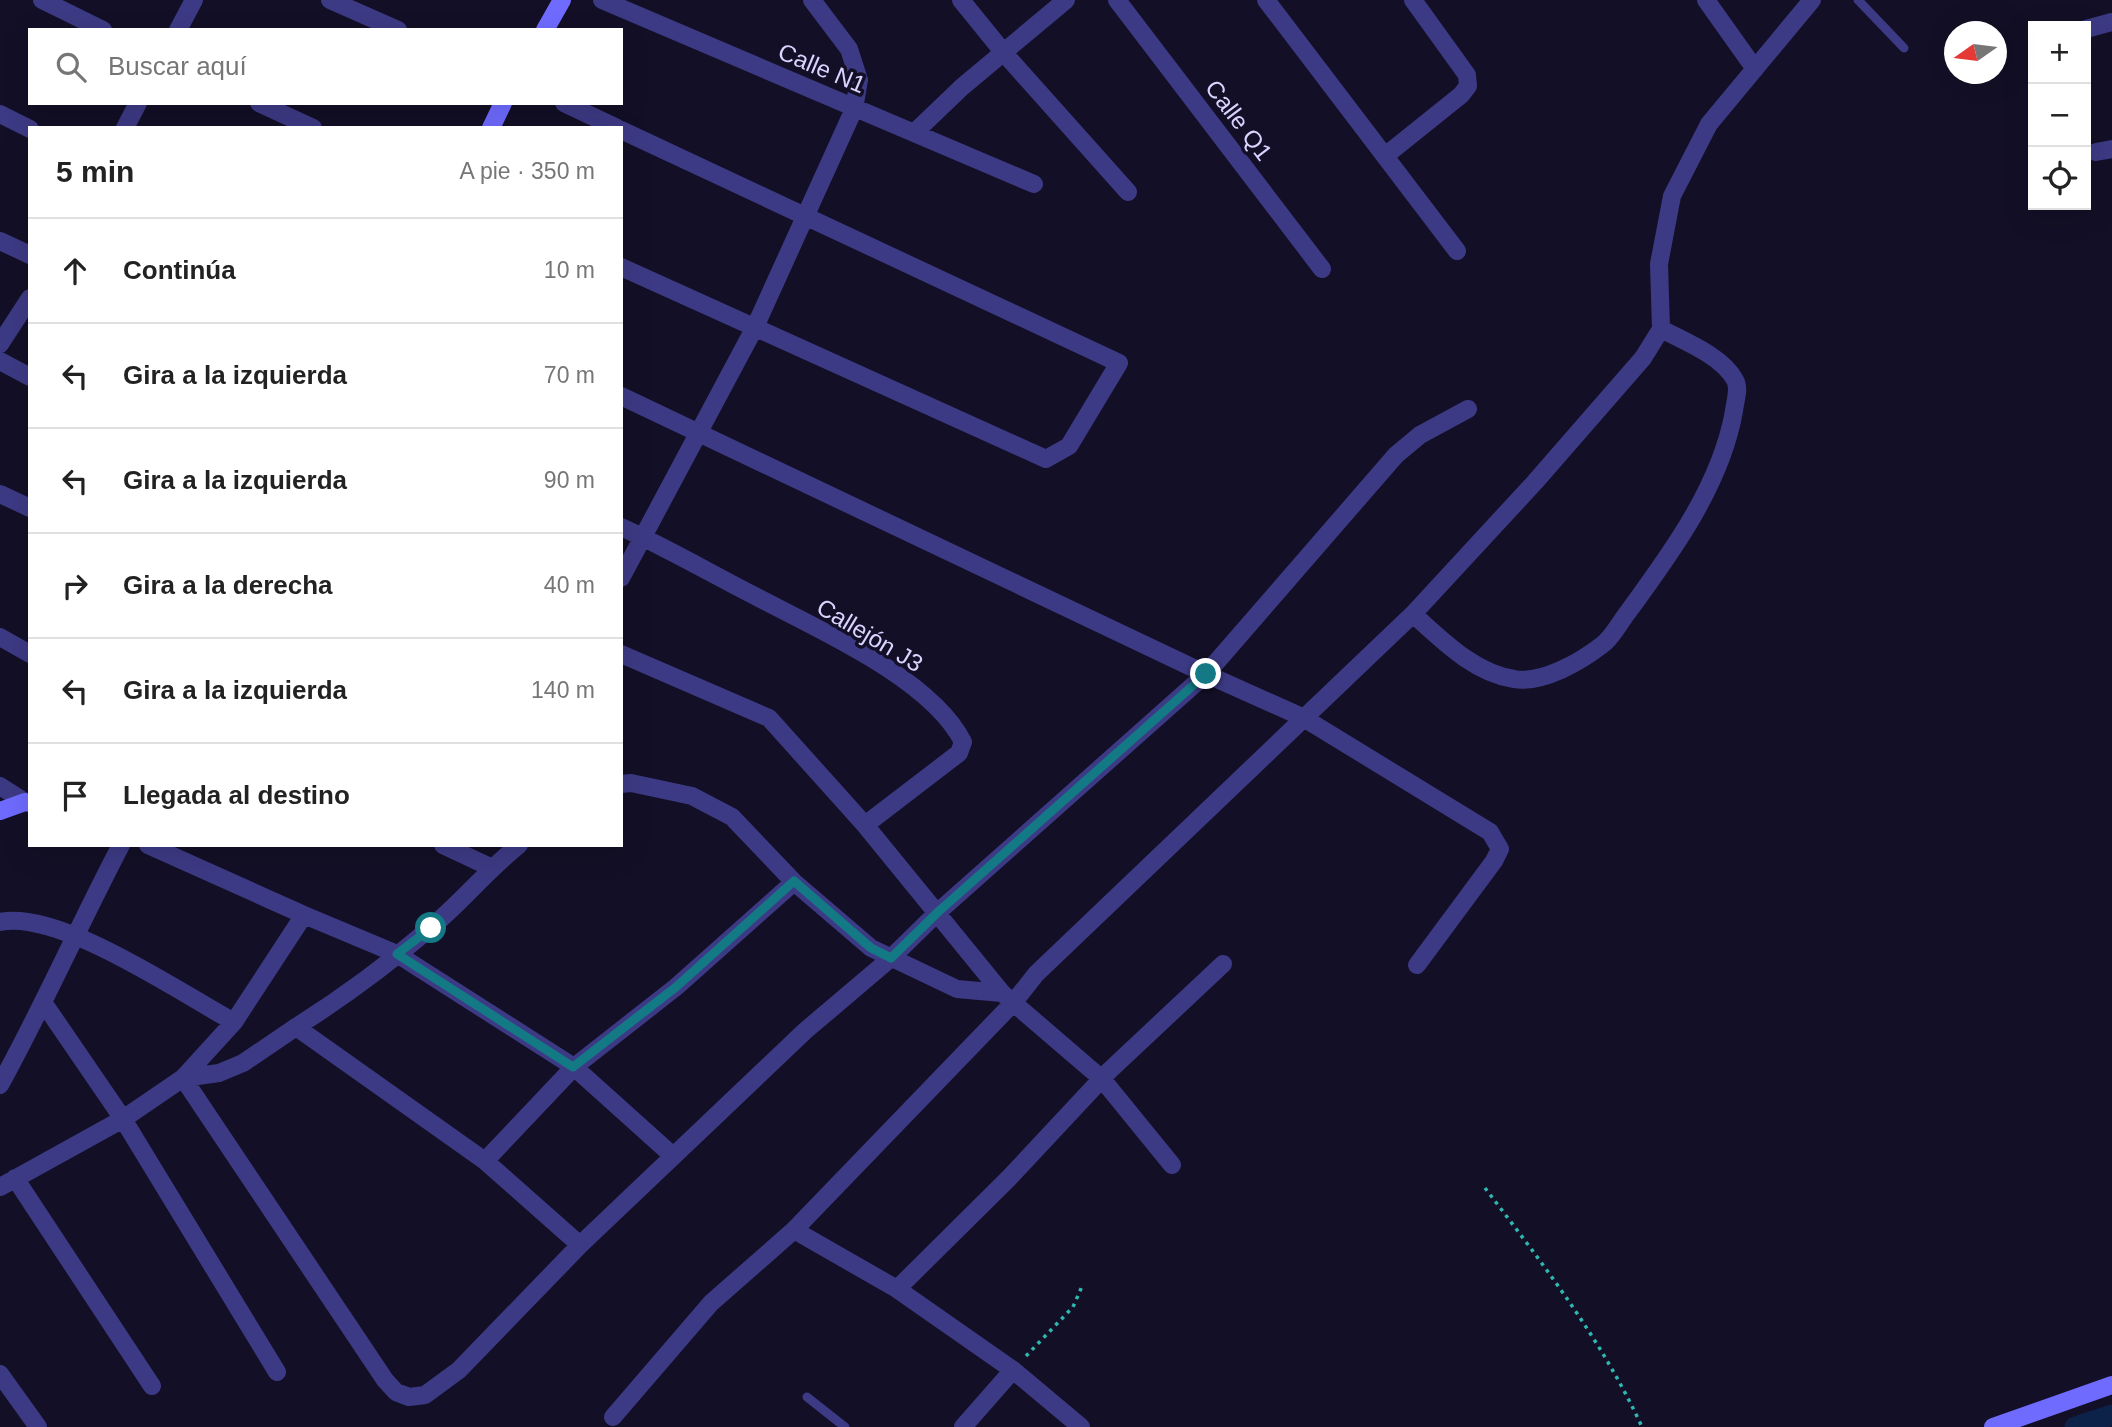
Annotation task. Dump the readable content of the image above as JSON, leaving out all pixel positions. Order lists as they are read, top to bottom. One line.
{"streets":{"street":["Calle N1","Calle Q1","Callejón J3"]},"north":"left","page":{"map_buttons":["+","−"],"search":"Buscar aquí","heading":["5 min","A pie · 350 m"],"list":[["Continúa","10 m"],["Gira a la izquierda","70 m"],["Gira a la izquierda","90 m"],["Gira a la derecha","40 m"],["Gira a la izquierda","140 m"],"Llegada al destino"]}}
